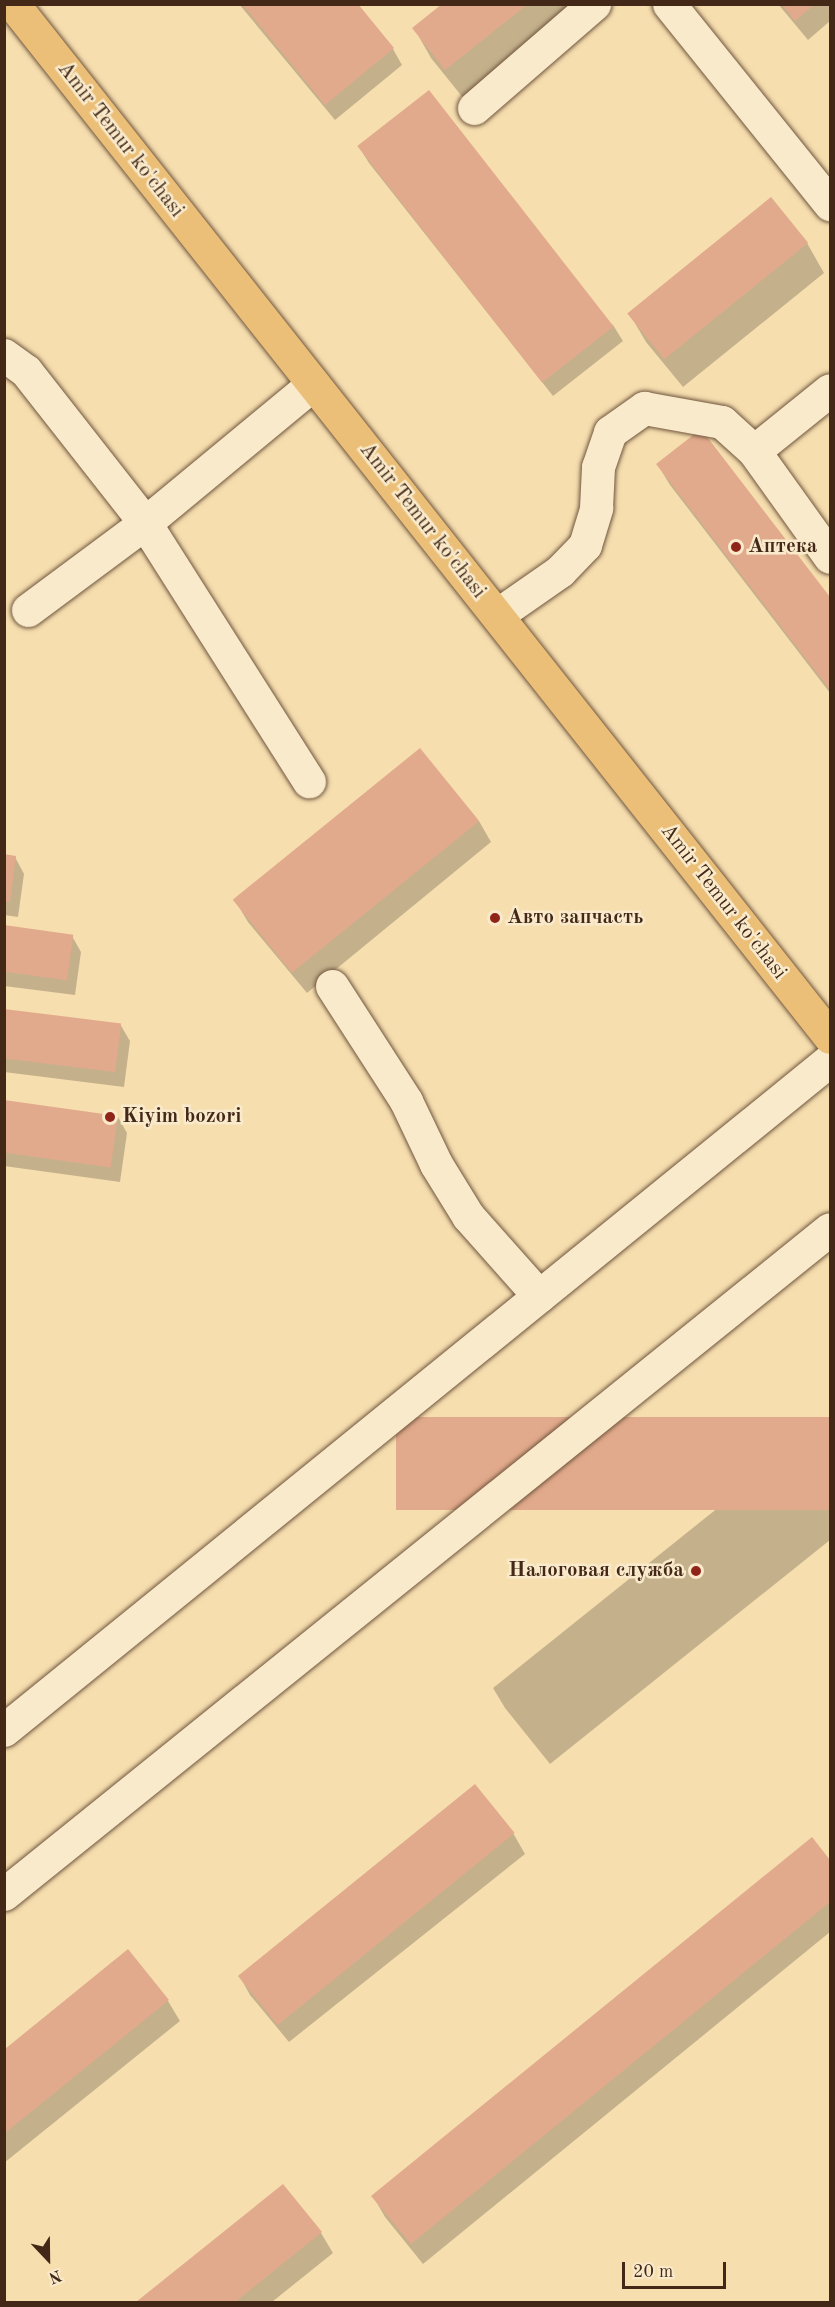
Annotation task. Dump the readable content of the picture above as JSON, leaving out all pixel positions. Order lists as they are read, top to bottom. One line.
{"streets":{"main road":["Amir Temur ko'chasi"]},"places":["Аптека","Авто запчасть","Kiyim bozori","Налоговая служба"],"scale_bar":"20 m","north":"bottom"}
